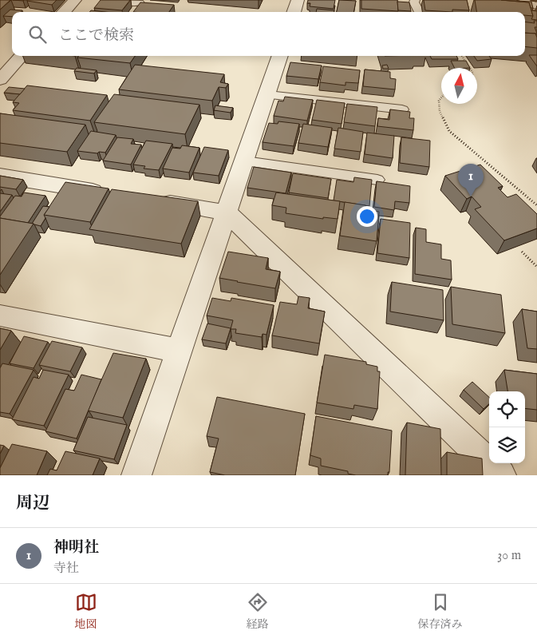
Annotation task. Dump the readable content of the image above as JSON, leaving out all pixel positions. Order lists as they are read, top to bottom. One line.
{"north":"top","page":{"search":"ここで検索","pins":"1","heading":"周辺","list":[{"mark":"1","name":"神明社","note":"寺社","value":"30 m"}],"nav":["地図","経路","保存済み"]}}
